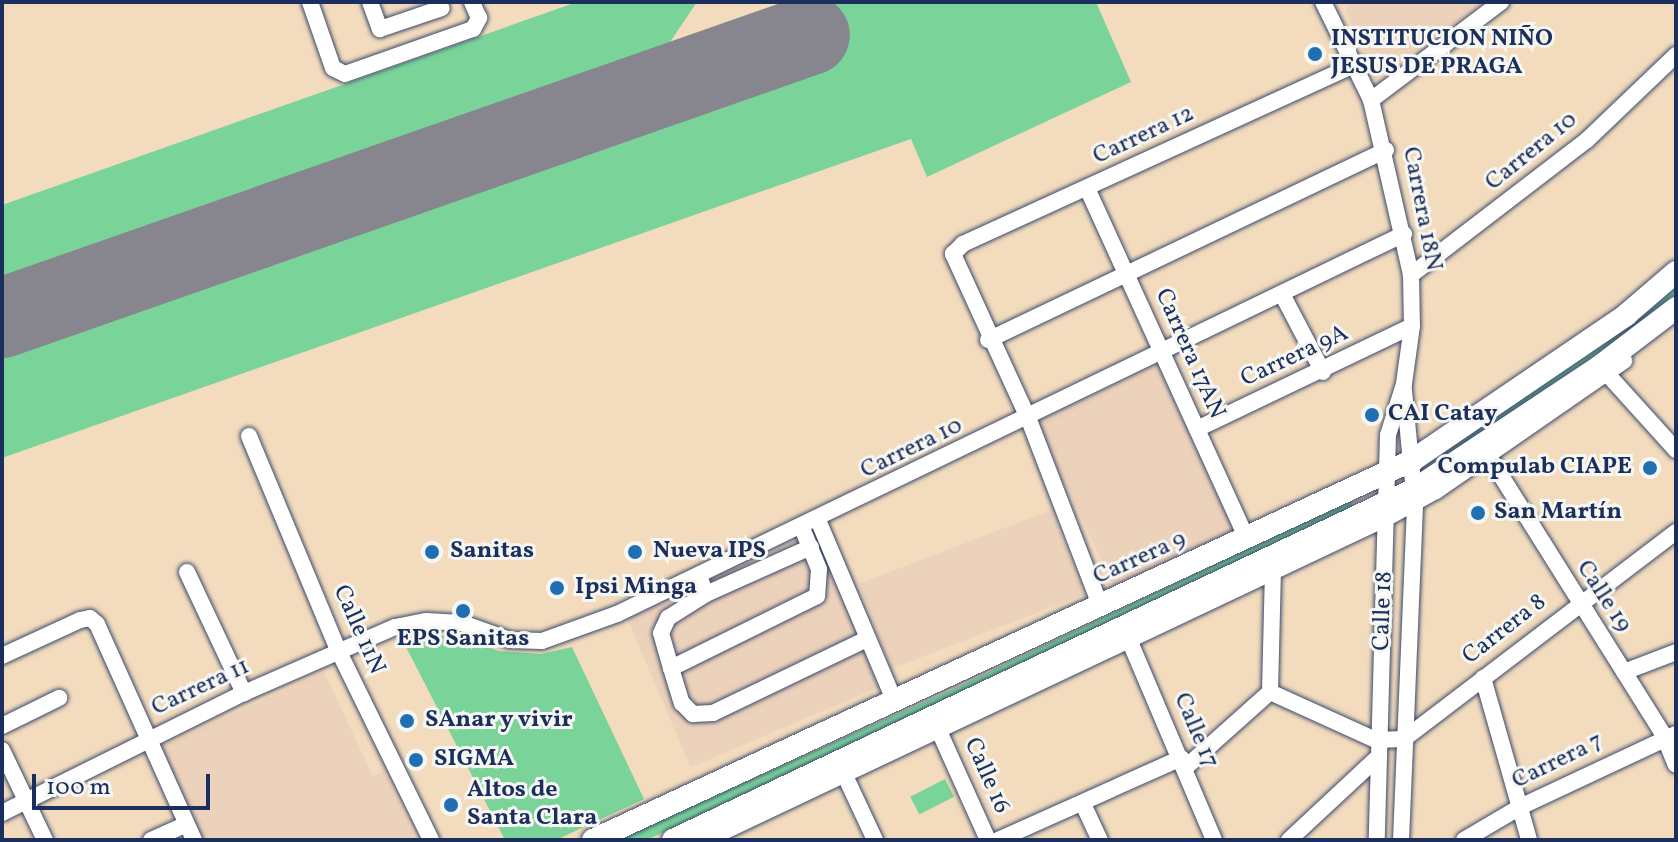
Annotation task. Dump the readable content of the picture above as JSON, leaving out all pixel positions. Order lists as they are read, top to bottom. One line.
{"streets":{"main road":["Carrera 9"],"street":["Carrera 12","Carrera 10","Carrera 18N","Carrera 17AN","Carrera 9A","Calle 19","Calle 18","Calle 11N","Carrera 8","Carrera 11","Calle 17","Carrera 7","Calle 16"]},"crossings":[["Carrera 12","Carrera 18N"],["Carrera 12","Carrera 17AN"],["Carrera 10","Carrera 18N"],["Carrera 10","Carrera 17AN"],["Carrera 10","Carrera 11"],["Carrera 18N","Carrera 9A"],["Carrera 18N","Calle 18"],["Carrera 17AN","Carrera 9A"],["Carrera 17AN","Carrera 9"],["Carrera 9","Calle 18"],["Calle 19","Carrera 8"],["Calle 19","Carrera 7"],["Calle 18","Carrera 8"],["Calle 11N","Carrera 11"]],"places":["INSTITUCION NIÑO JESUS DE PRAGA","CAI Catay","Compulab CIAPE","San Martín","Sanitas","Nueva IPS","Ipsi Minga","EPS Sanitas","SAnar y vivir","SIGMA","Altos de Santa Clara"],"scale_bar":"100 m"}
